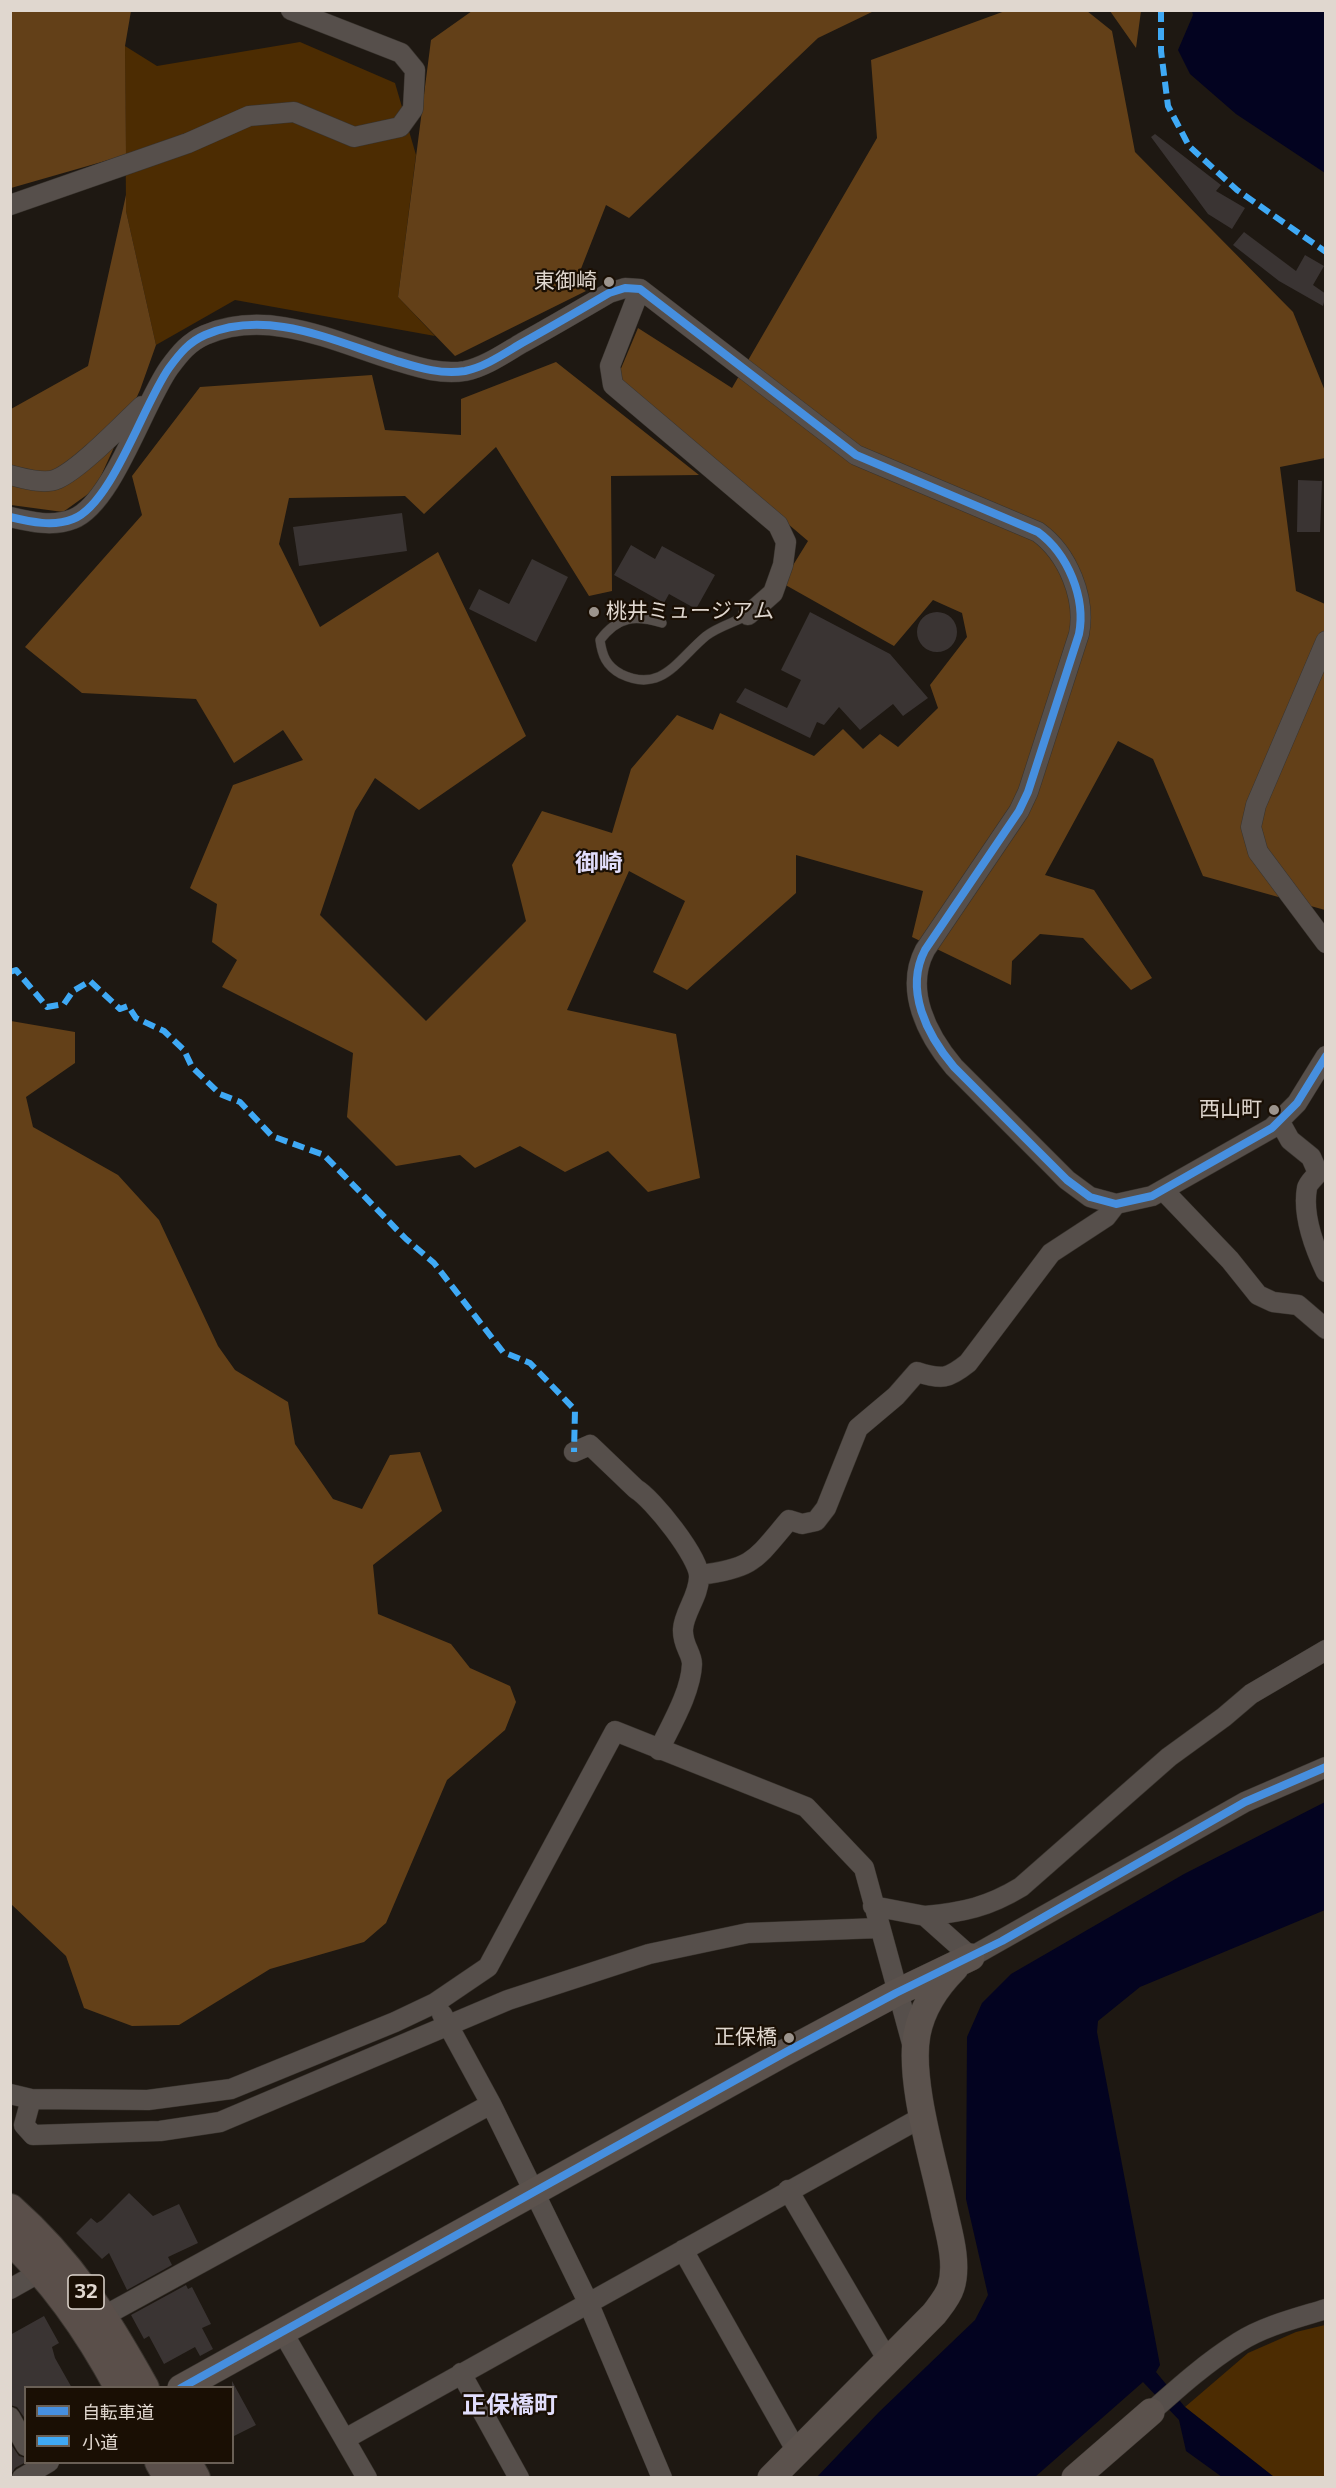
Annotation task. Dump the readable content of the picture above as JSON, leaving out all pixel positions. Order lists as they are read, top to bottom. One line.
{"streets":{"main road":["32"]},"districts":["御崎","正保橋町"],"places":["東御崎","桃井ミュージアム","西山町","正保橋"],"legend":["自転車道","小道"]}
